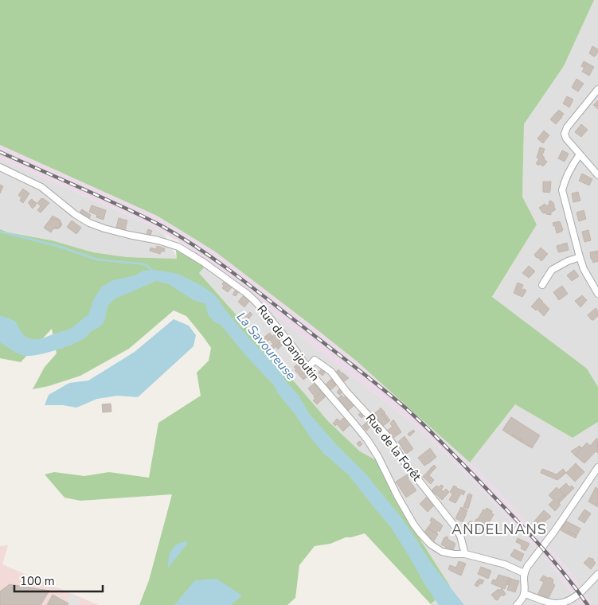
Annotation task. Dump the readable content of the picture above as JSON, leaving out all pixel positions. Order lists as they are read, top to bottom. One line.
{"streets":{"street":["Rue de Danjoutin","Rue de la Forêt"]},"crossings":[["Rue de Danjoutin","Rue de la Forêt"]],"districts":["ANDELNANS"],"water":["La Savoureuse"],"scale_bar":"100 m"}
